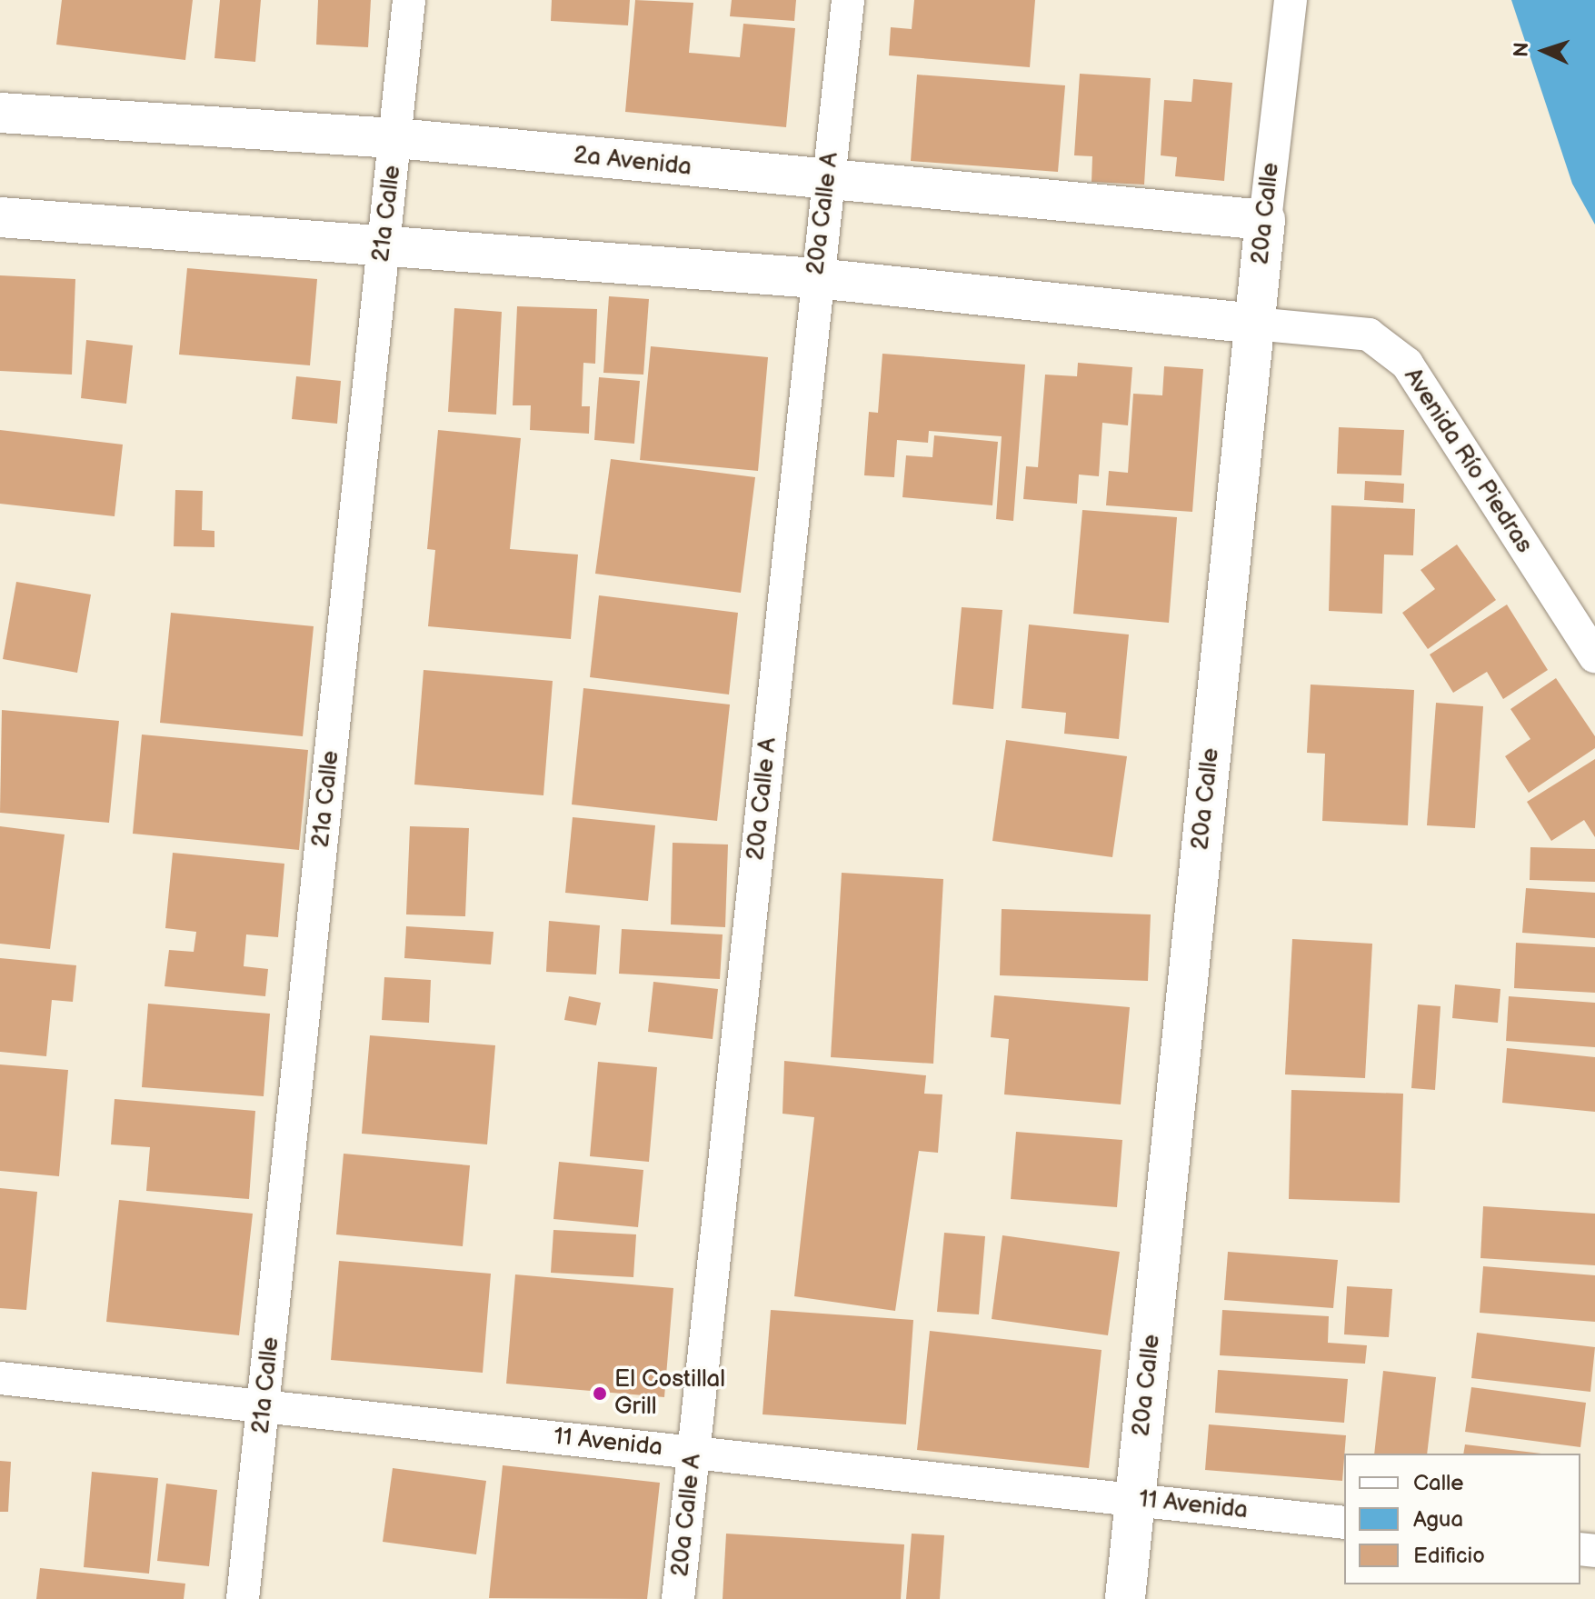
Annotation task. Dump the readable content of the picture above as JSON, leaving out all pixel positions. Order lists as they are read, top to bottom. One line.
{"streets":{"street":["2a Avenida","21a Calle","20a Calle A","20a Calle","Avenida Río Piedras","11 Avenida"]},"crossings":[["2a Avenida","21a Calle"],["2a Avenida","20a Calle A"],["2a Avenida","20a Calle"],["21a Calle","11 Avenida"],["20a Calle A","11 Avenida"],["20a Calle","Avenida Río Piedras"],["20a Calle","11 Avenida"]],"places":["El Costillal Grill"],"legend":["Calle","Agua","Edificio"],"north":"left"}
